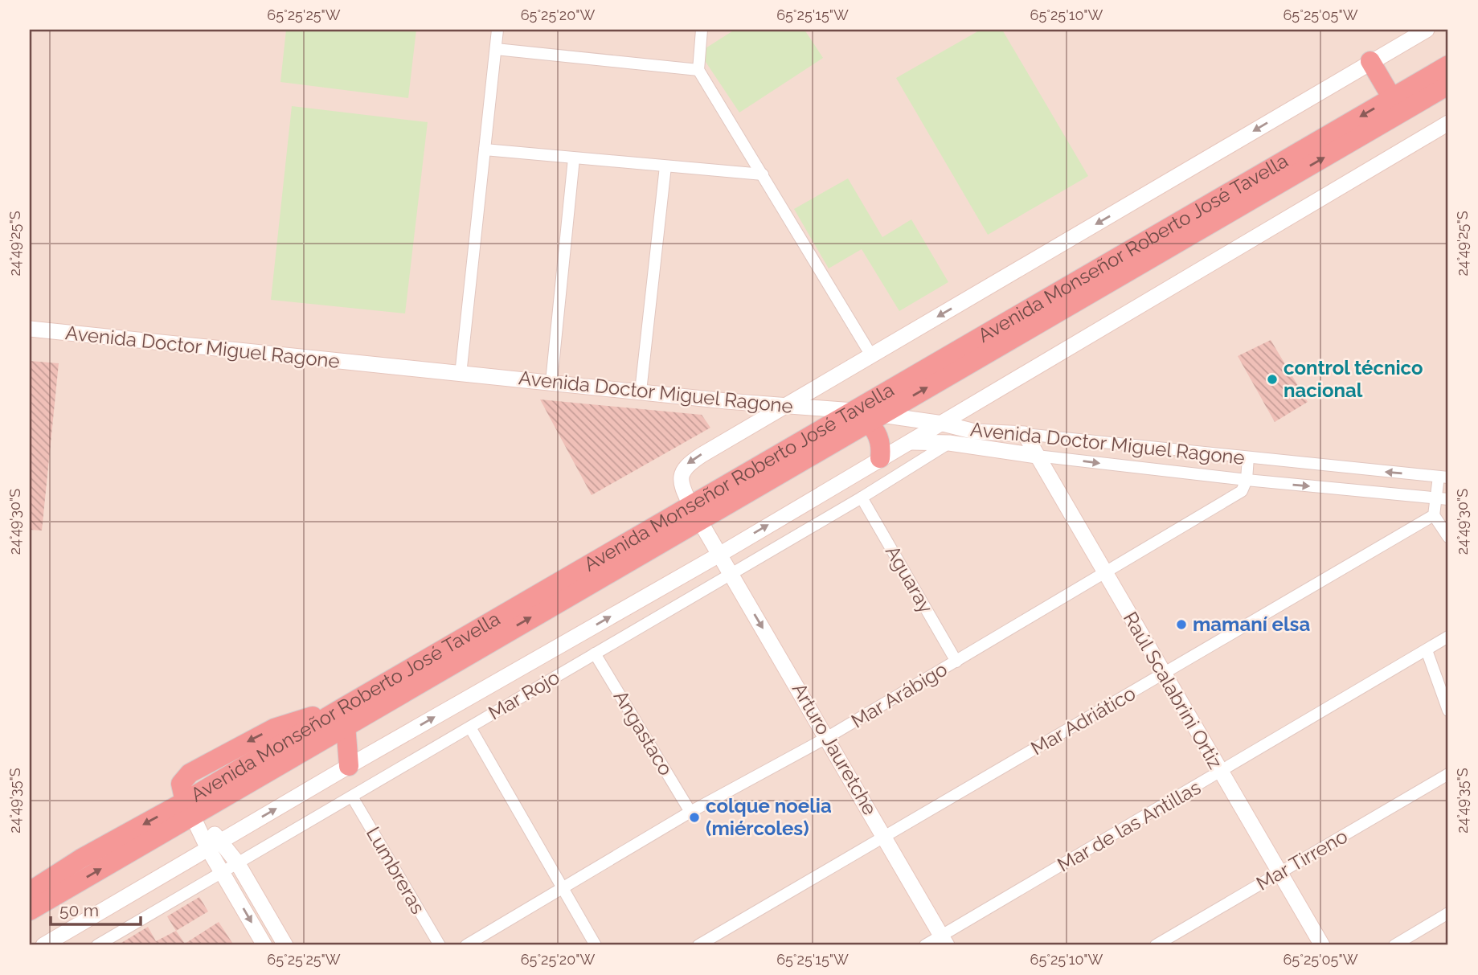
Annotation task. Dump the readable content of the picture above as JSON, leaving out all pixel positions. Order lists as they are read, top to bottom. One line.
{"streets":{"highway":["Avenida Monseñor Roberto José Tavella"],"main road":["Avenida Doctor Miguel Ragone","Raúl Scalabrini Ortiz","Arturo Jauretche"],"street":["Aguaray","Mar Rojo","Mar Arábigo","Mar Adriático","Angastaco","Mar de las Antillas","Mar Tirreno","Lumbreras"]},"crossings":[["Avenida Monseñor Roberto José Tavella","Avenida Doctor Miguel Ragone"],["Avenida Monseñor Roberto José Tavella","Arturo Jauretche"],["Avenida Doctor Miguel Ragone","Raúl Scalabrini Ortiz"],["Avenida Doctor Miguel Ragone","Mar Rojo"],["Avenida Doctor Miguel Ragone","Mar Arábigo"],["Avenida Doctor Miguel Ragone","Arturo Jauretche"],["Aguaray","Mar Rojo"],["Aguaray","Mar Arábigo"],["Raúl Scalabrini Ortiz","Mar Arábigo"],["Raúl Scalabrini Ortiz","Mar Adriático"],["Raúl Scalabrini Ortiz","Mar de las Antillas"],["Raúl Scalabrini Ortiz","Mar Tirreno"],["Mar Rojo","Angastaco"],["Mar Rojo","Arturo Jauretche"],["Mar Rojo","Lumbreras"],["Mar Arábigo","Angastaco"],["Mar Arábigo","Arturo Jauretche"],["Mar Adriático","Arturo Jauretche"],["Arturo Jauretche","Mar de las Antillas"]],"places":["control técnico nacional","mamaní elsa","colque noelia (miércoles)"],"scale_bar":"50 m","coordinates":["65°25'25\"W","65°25'20\"W","65°25'15\"W","65°25'10\"W","65°25'05\"W","24°49'25\"S","24°49'30\"S","24°49'35\"S"]}
